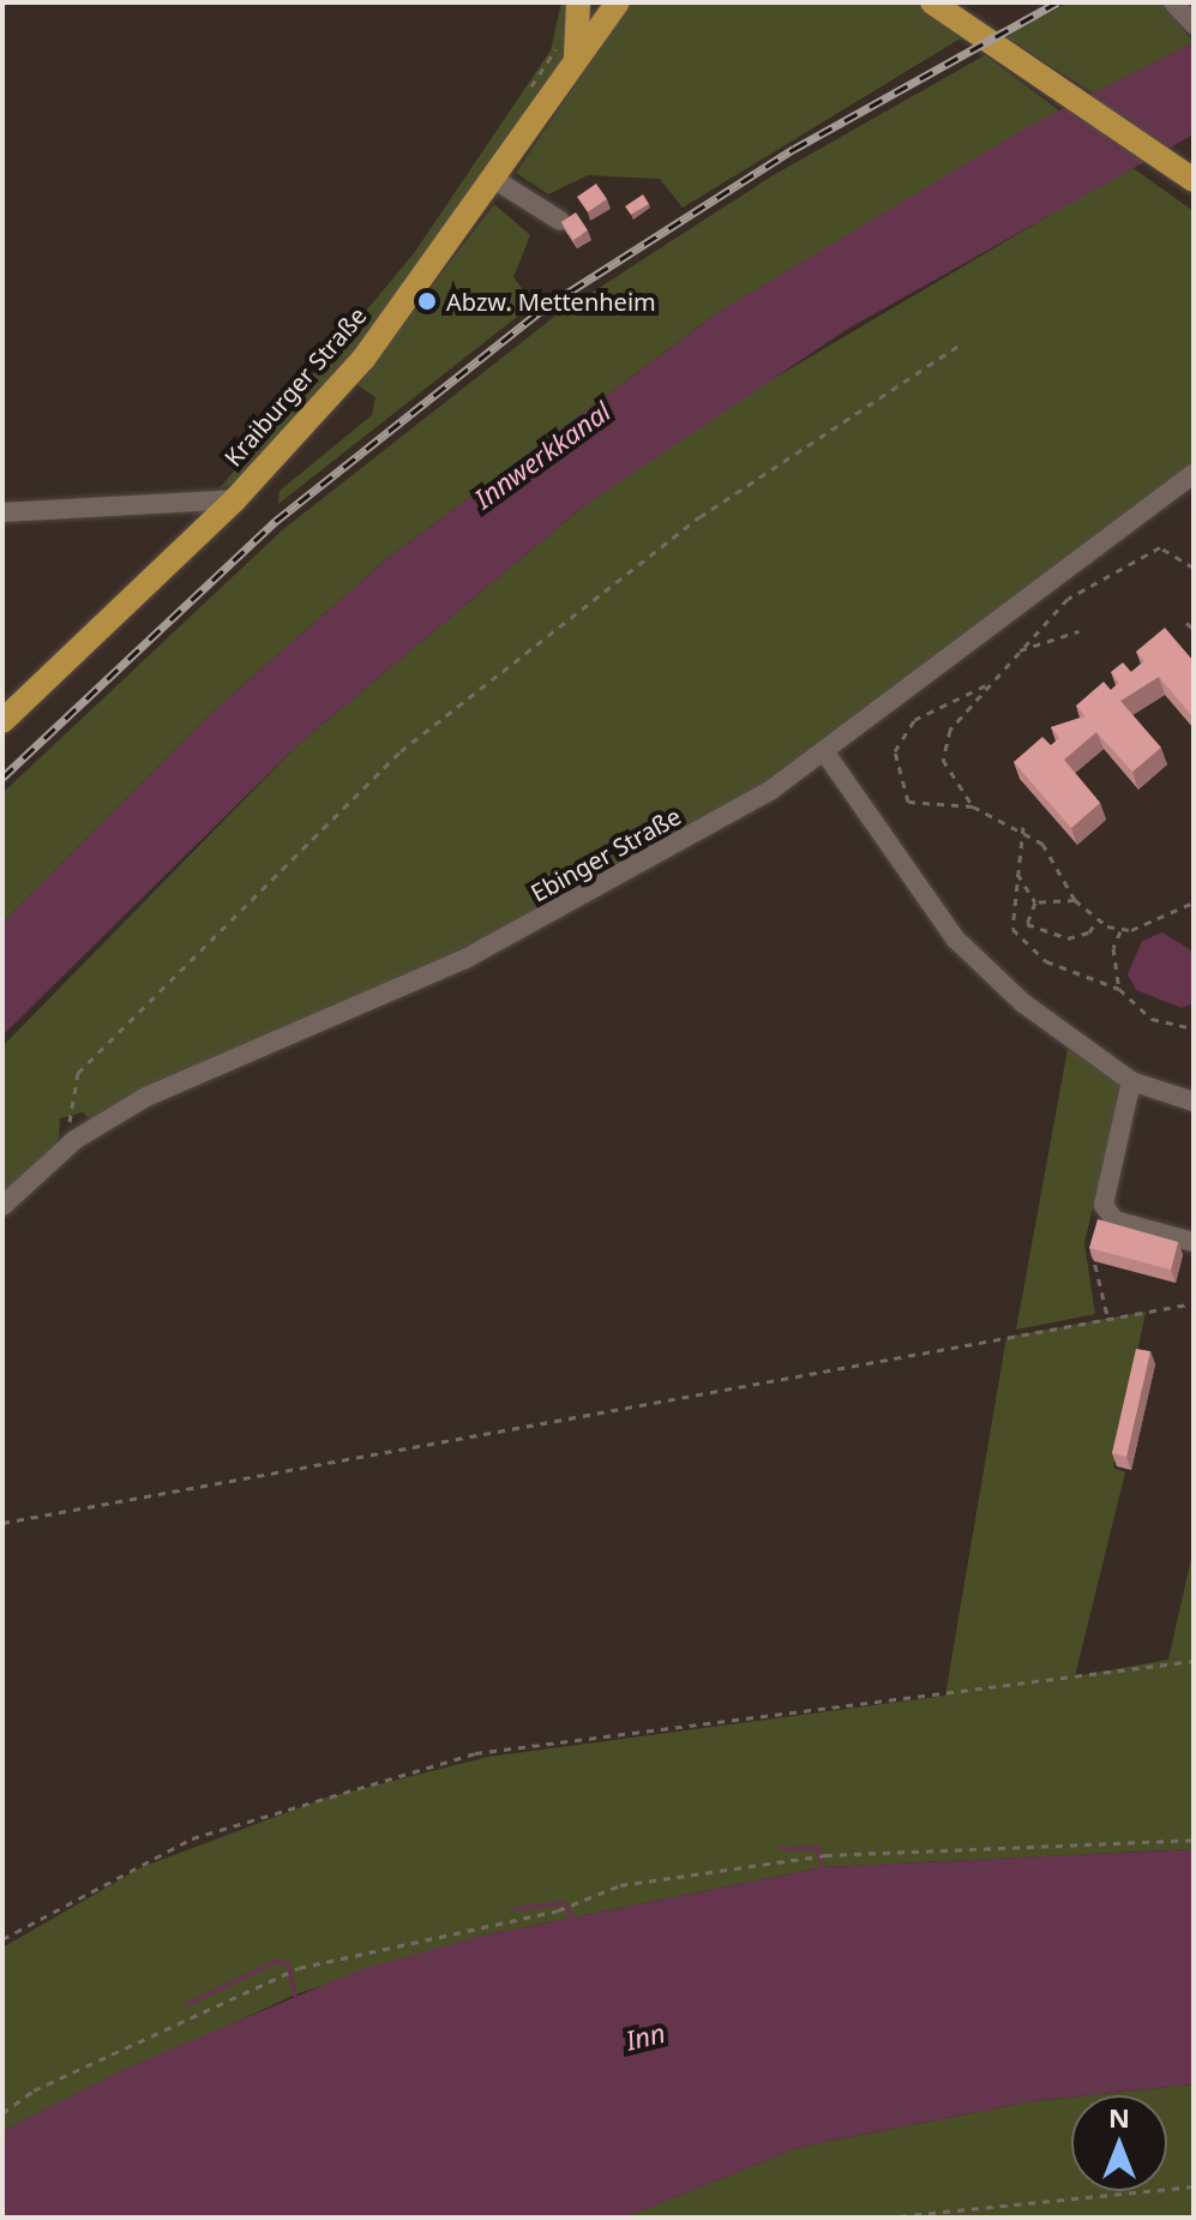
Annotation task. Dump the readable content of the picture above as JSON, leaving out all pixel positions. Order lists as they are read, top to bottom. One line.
{"streets":{"main road":["Kraiburger Straße"],"street":["Ebinger Straße"]},"water":["Innwerkkanal","Inn"],"places":["Abzw. Mettenheim"],"north":"top"}
